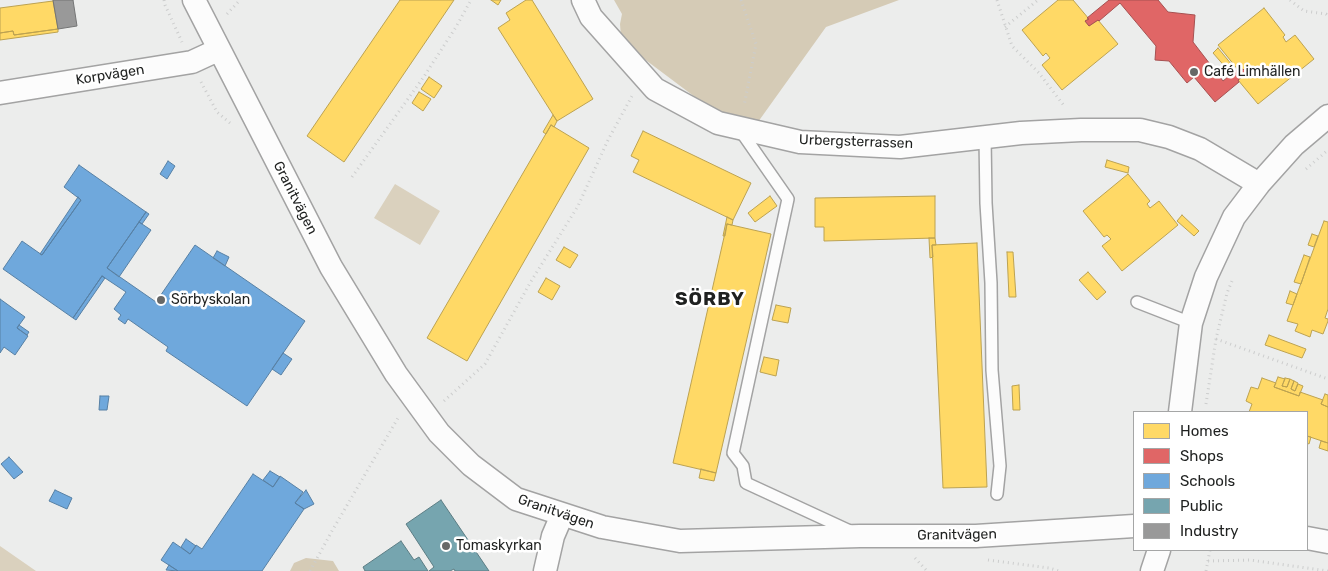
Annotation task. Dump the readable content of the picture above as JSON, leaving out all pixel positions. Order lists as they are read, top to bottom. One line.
{"streets":{"street":["Korpvägen","Urbergsterrassen","Granitvägen"]},"crossings":[["Korpvägen","Granitvägen"]],"districts":["SÖRBY"],"places":["Café Limhällen","Sörbyskolan","Tomaskyrkan"],"legend":["Homes","Shops","Schools","Public","Industry"]}
